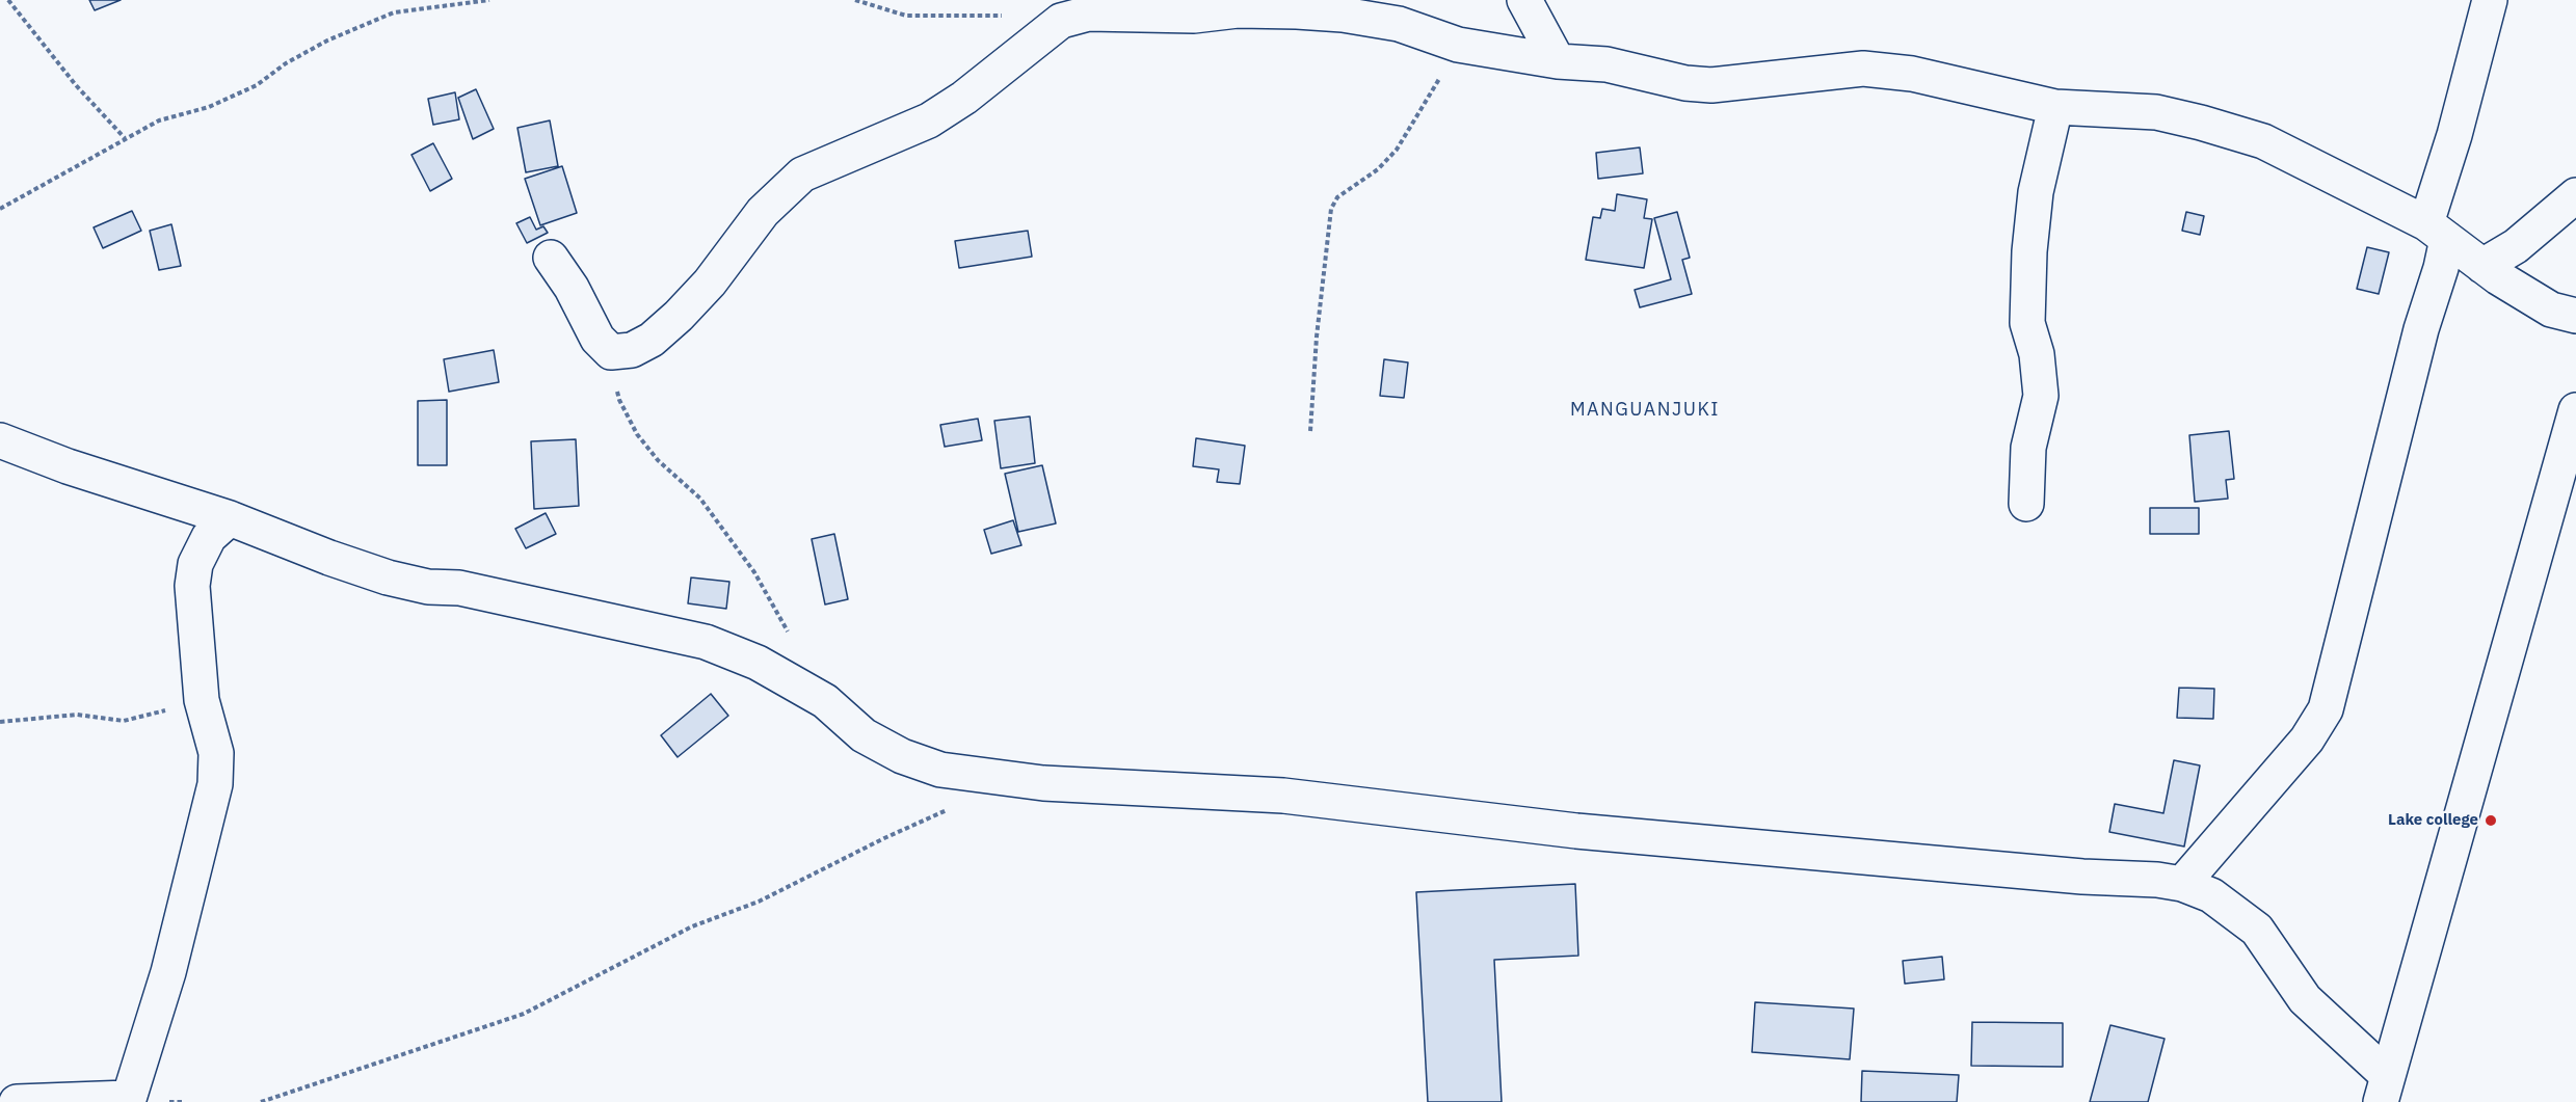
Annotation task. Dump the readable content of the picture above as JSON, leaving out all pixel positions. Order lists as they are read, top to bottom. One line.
{"districts":["MANGUANJUKI"],"places":["Lake college"]}
